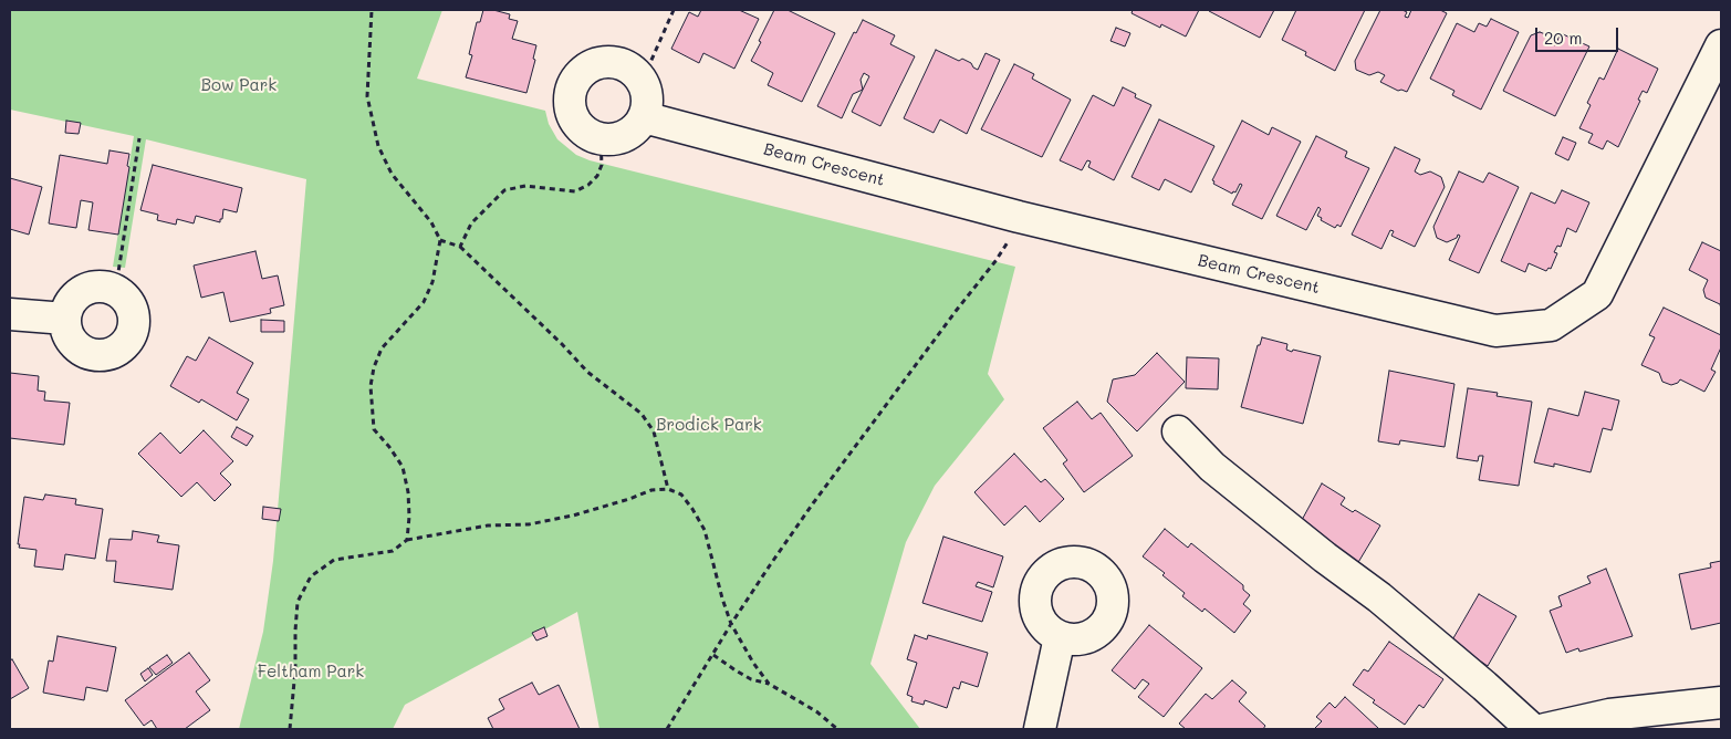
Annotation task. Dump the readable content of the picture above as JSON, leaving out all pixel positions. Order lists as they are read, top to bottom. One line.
{"streets":{"street":["Beam Crescent"]},"parks":["Bow Park","Brodick Park","Feltham Park"],"scale_bar":"20 m"}
